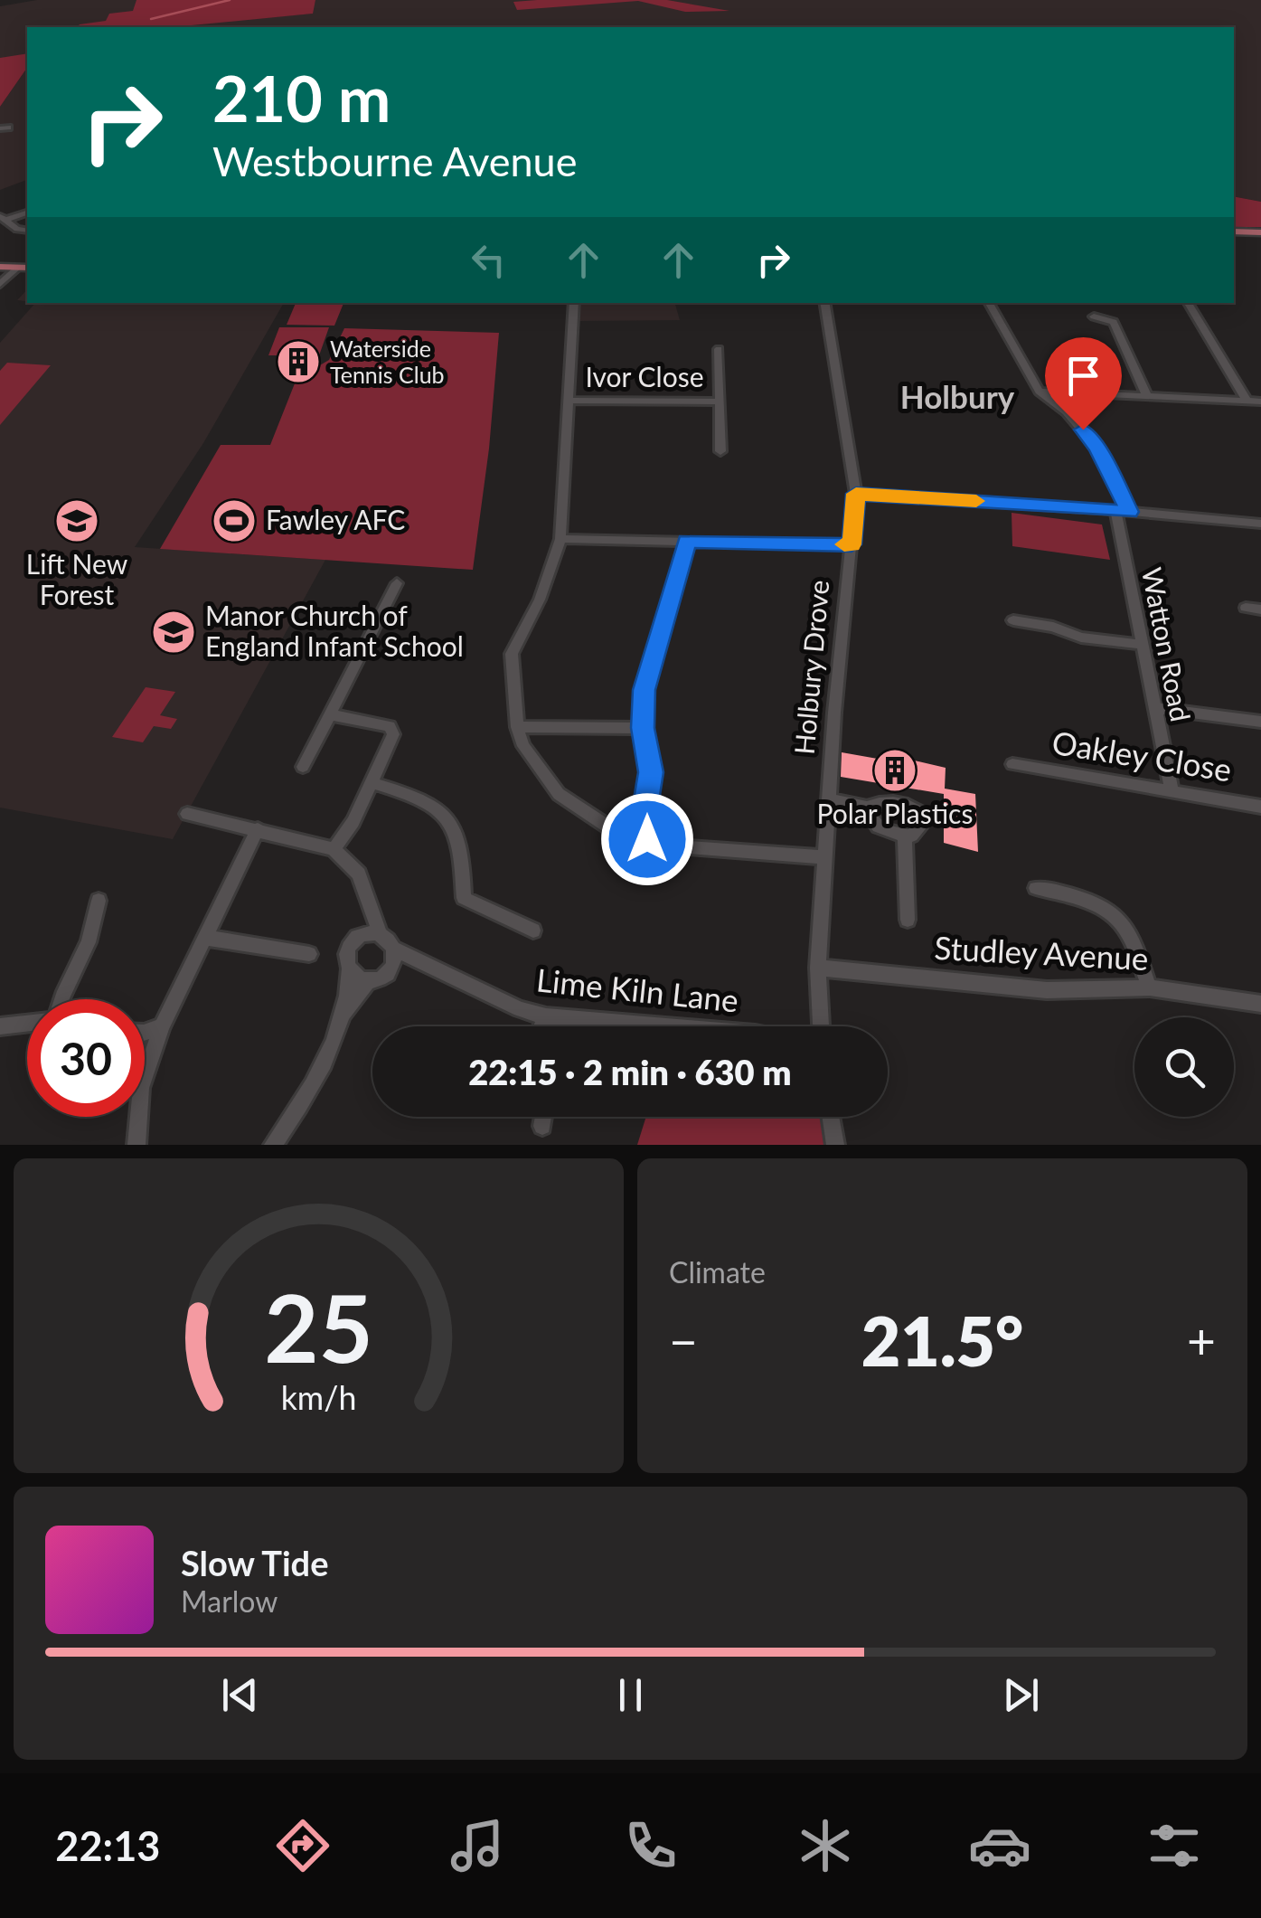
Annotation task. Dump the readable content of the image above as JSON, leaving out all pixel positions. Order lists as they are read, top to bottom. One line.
{"streets":{"street":["Ivor Close","Watton Road","Holbury Drove","Oakley Close","Studley Avenue","Lime Kiln Lane"]},"crossings":[["Watton Road","Oakley Close"],["Holbury Drove","Studley Avenue"]],"districts":["Holbury"],"places":{"building":["Waterside Tennis Club","Polar Plastics"],"school or university":["Lift New Forest","Manor Church of England Infant School"],"sports":["Fawley AFC"]},"page":{"turn":["210 m","Westbourne Avenue"],"limit":"30","trip":"22:15 · 2 min · 630 m","tile":"Climate","heat":["−","21.5°","+"],"song":["Slow Tide","Marlow"],"tabs":"22:13","gauge":["25","km/h"]}}
